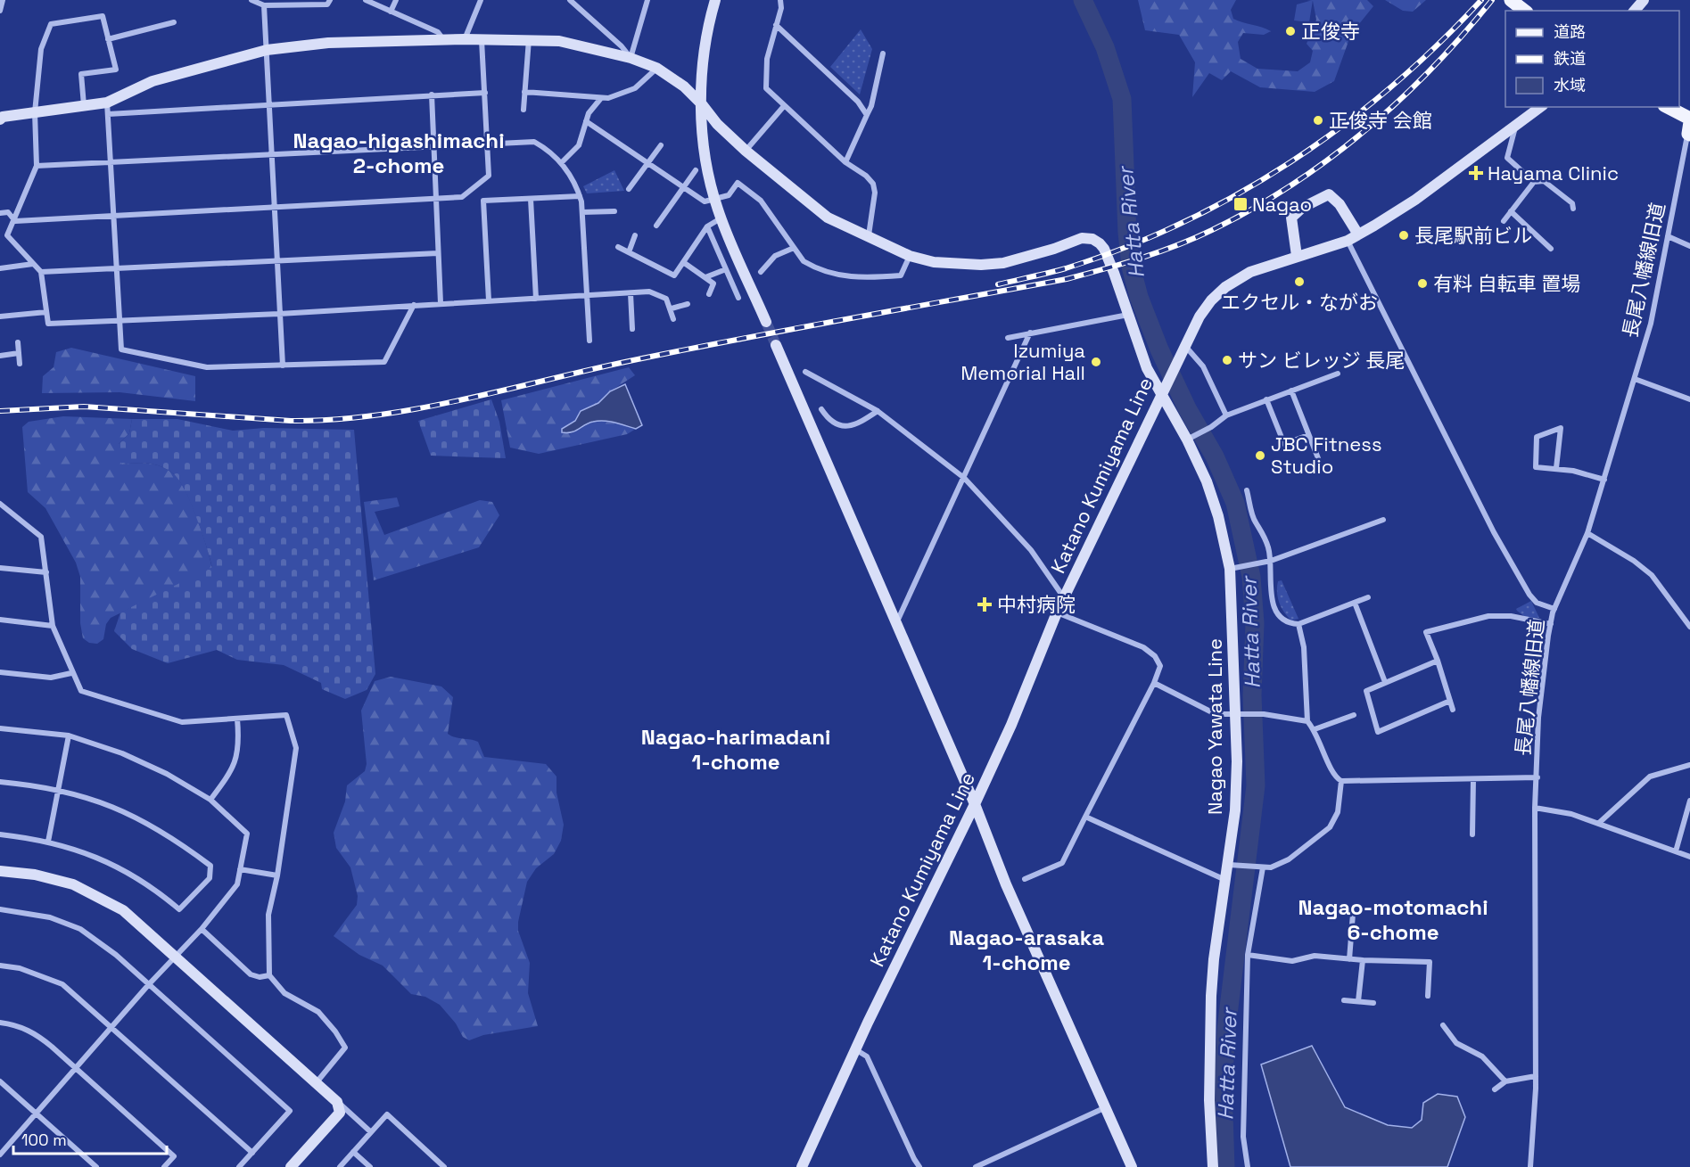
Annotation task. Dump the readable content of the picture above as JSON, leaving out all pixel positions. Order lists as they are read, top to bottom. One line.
{"streets":{"street":["長尾八幡線旧道","Katano Kumiyama Line","Nagao Yawata Line"]},"crossings":[["Katano Kumiyama Line","Nagao Yawata Line"]],"districts":["Nagao-higashimachi 2-chome","Nagao-harimadani 1-chome","Nagao-motomachi 6-chome","Nagao-arasaka 1-chome"],"water":["Hatta River"],"places":{"other":["正俊寺","正俊寺 会館","長尾駅前ビル","エクセル・ながお","有料 自転車 置場","サン ビレッジ 長尾","Izumiya Memorial Hall","JBC Fitness Studio"],"health":["Hayama Clinic","中村病院"],"transit":["Nagao"]},"legend":["道路","鉄道","水域"],"scale_bar":"100 m"}
